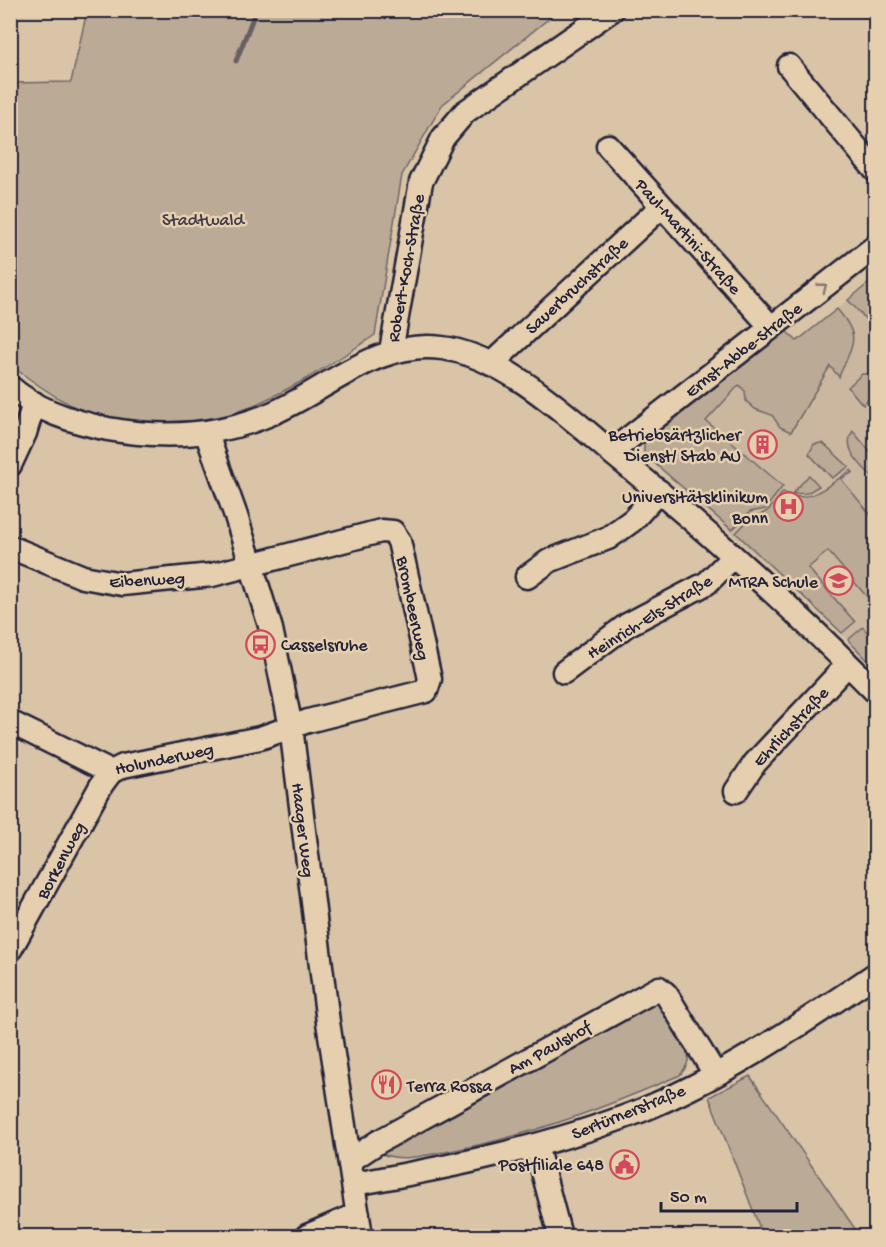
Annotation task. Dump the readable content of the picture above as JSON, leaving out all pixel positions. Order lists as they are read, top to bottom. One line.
{"streets":{"street":["Paul-Martini-Straße","Robert-Koch-Straße","Sauerbruchstraße","Ernst-Abbe-Straße","Eibenweg","Brombeerweg","Heinrich-Els-Straße","Ehrlichstraße","Holunderweg","Haager Weg","Borkenweg","Am Paulshof","Sertürnerstraße"]},"crossings":[["Paul-Martini-Straße","Sauerbruchstraße"],["Paul-Martini-Straße","Ernst-Abbe-Straße"],["Robert-Koch-Straße","Haager Weg"],["Eibenweg","Brombeerweg"],["Eibenweg","Haager Weg"],["Brombeerweg","Holunderweg"],["Brombeerweg","Haager Weg"],["Holunderweg","Haager Weg"],["Holunderweg","Borkenweg"],["Haager Weg","Am Paulshof"],["Haager Weg","Sertürnerstraße"],["Am Paulshof","Sertürnerstraße"]],"one_way":["Ernst-Abbe-Straße"],"parks":["Stadtwald"],"places":{"building":["Betriebsärtzlicher Dienst/ Stab AU"],"hospital":["Universitätsklinikum Bonn"],"school or university":["MTRA Schule"],"bus stop":["Casselsruhe"],"restaurant":["Terra Rossa"],"public building":["Postfiliale 648"]},"scale_bar":"50 m"}
